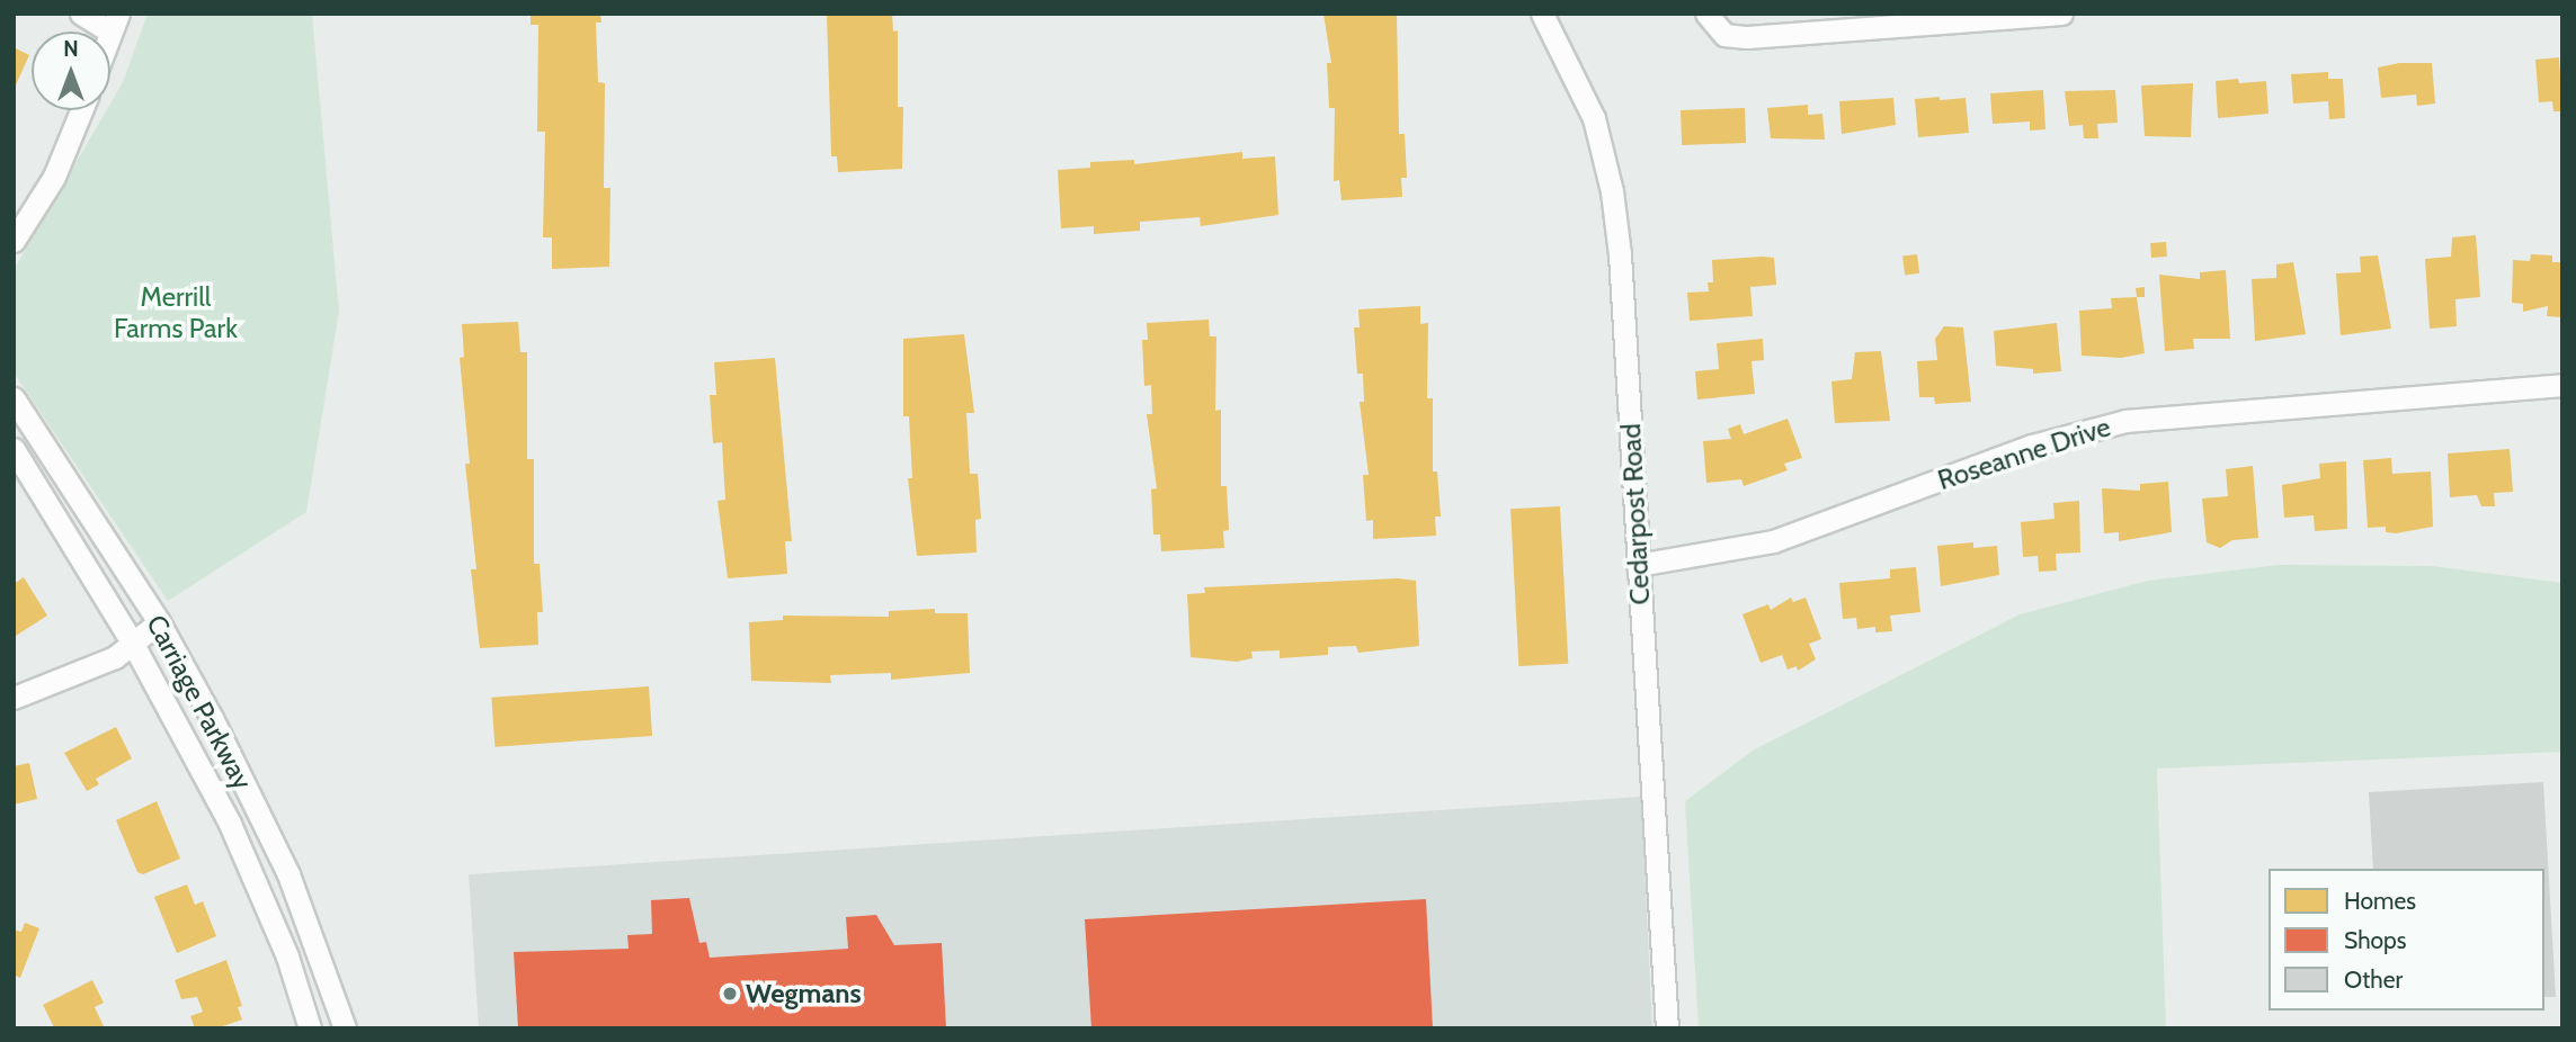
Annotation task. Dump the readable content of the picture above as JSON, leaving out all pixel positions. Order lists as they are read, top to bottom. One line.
{"streets":{"street":["Roseanne Drive","Cedarpost Road","Carriage Parkway"]},"crossings":[["Roseanne Drive","Cedarpost Road"]],"parks":["Merrill Farms Park"],"places":["Wegmans"],"legend":["Homes","Shops","Other"],"north":"top"}
